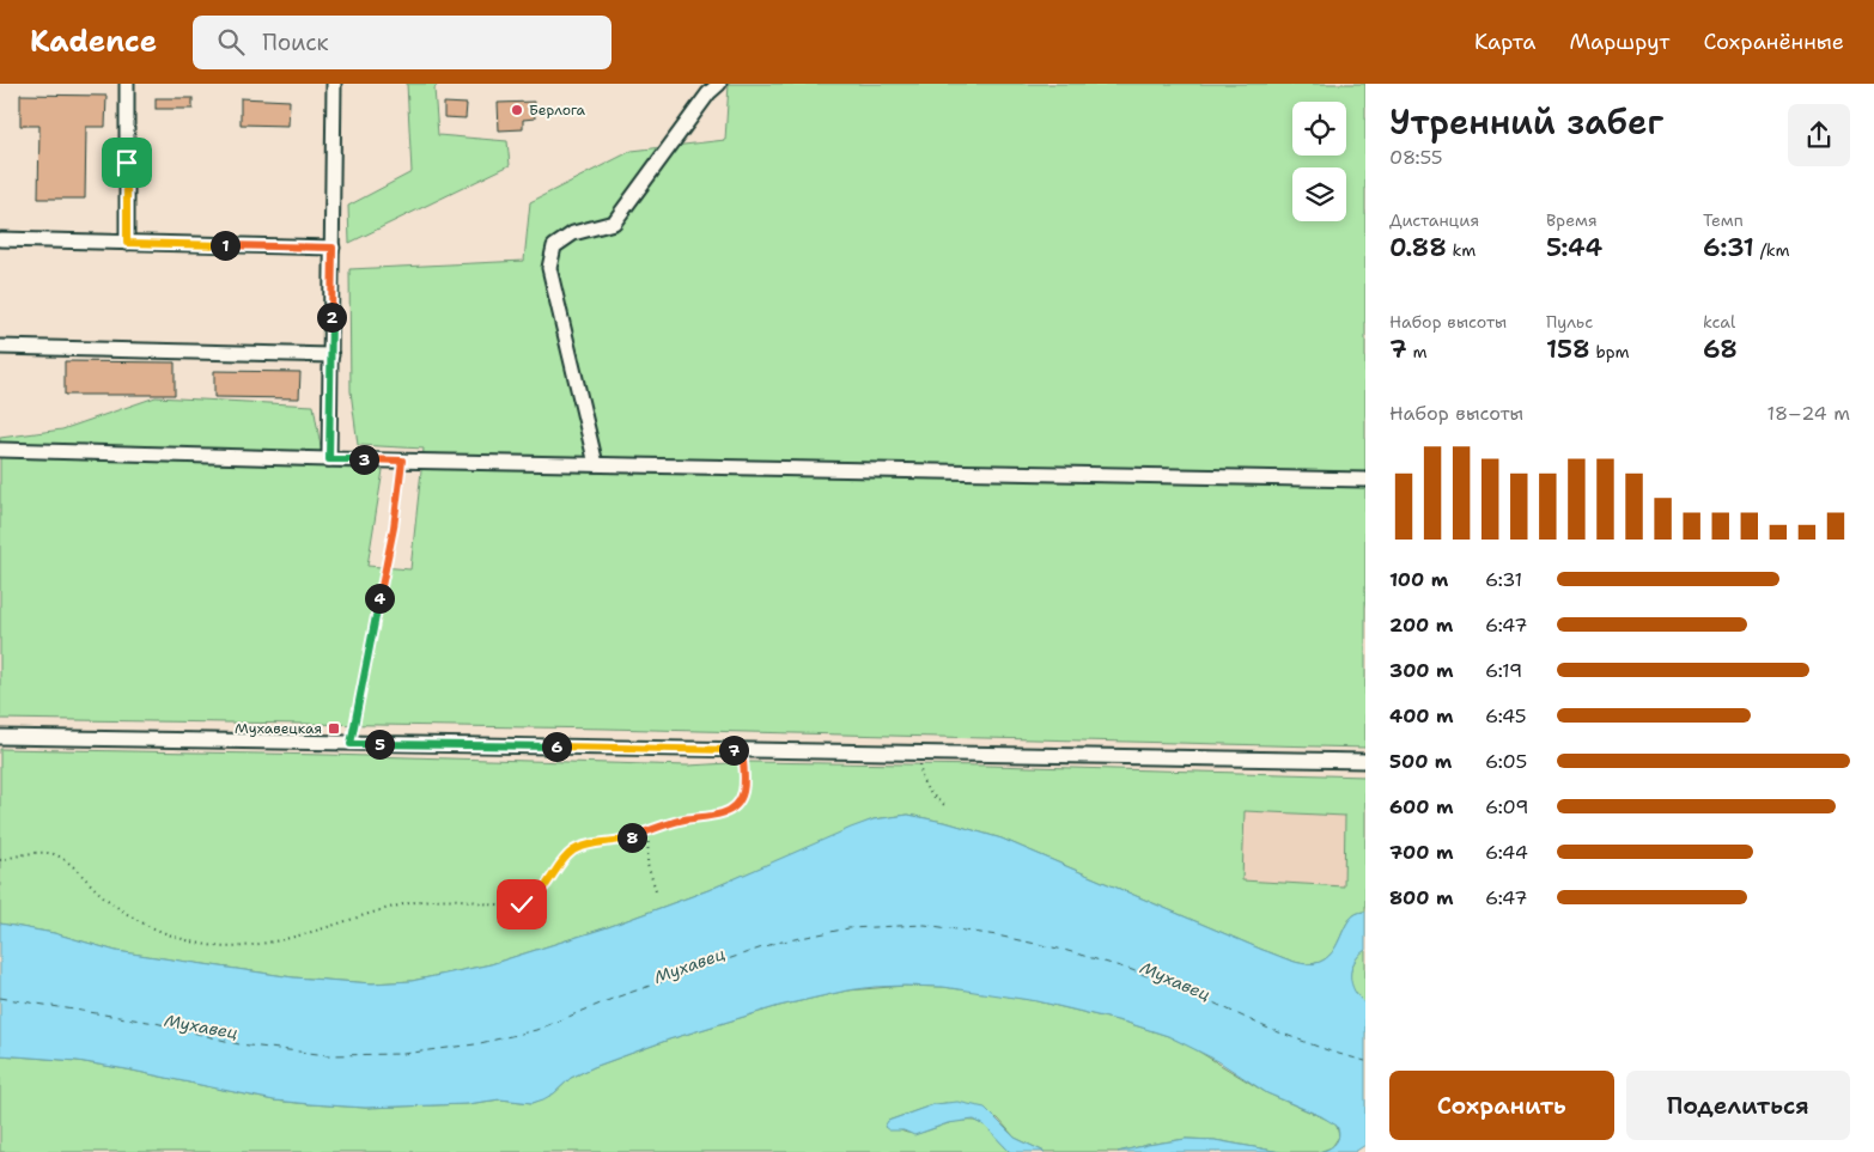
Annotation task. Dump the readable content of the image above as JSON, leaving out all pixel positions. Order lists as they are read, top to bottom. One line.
{"water":["Мухавец"],"places":{"other":["Берлога"],"transit":["Мухавецкая"]},"page":{"header":"Kadence","search":"Поиск","nav":["Карта","Маршрут","Сохранённые"],"heading":["Утренний забег","08:55"],"stats":[["Дистанция","0.88 km"],["Время","5:44"],["Темп","6:31 /km"],["Набор высоты","7 m"],["Пульс","158 bpm"],["kcal","68"]],"pins":["1","2","3","4","5","6","7","8"],"chart":["Набор высоты","18–24 m"],"list":[{"name":"100 m","note":"6:31"},{"name":"200 m","note":"6:47"},{"name":"300 m","note":"6:19"},{"name":"400 m","note":"6:45"},{"name":"500 m","note":"6:05"},{"name":"600 m","note":"6:09"},{"name":"700 m","note":"6:44"},{"name":"800 m","note":"6:47"}],"buttons":["Сохранить","Поделиться"]}}
